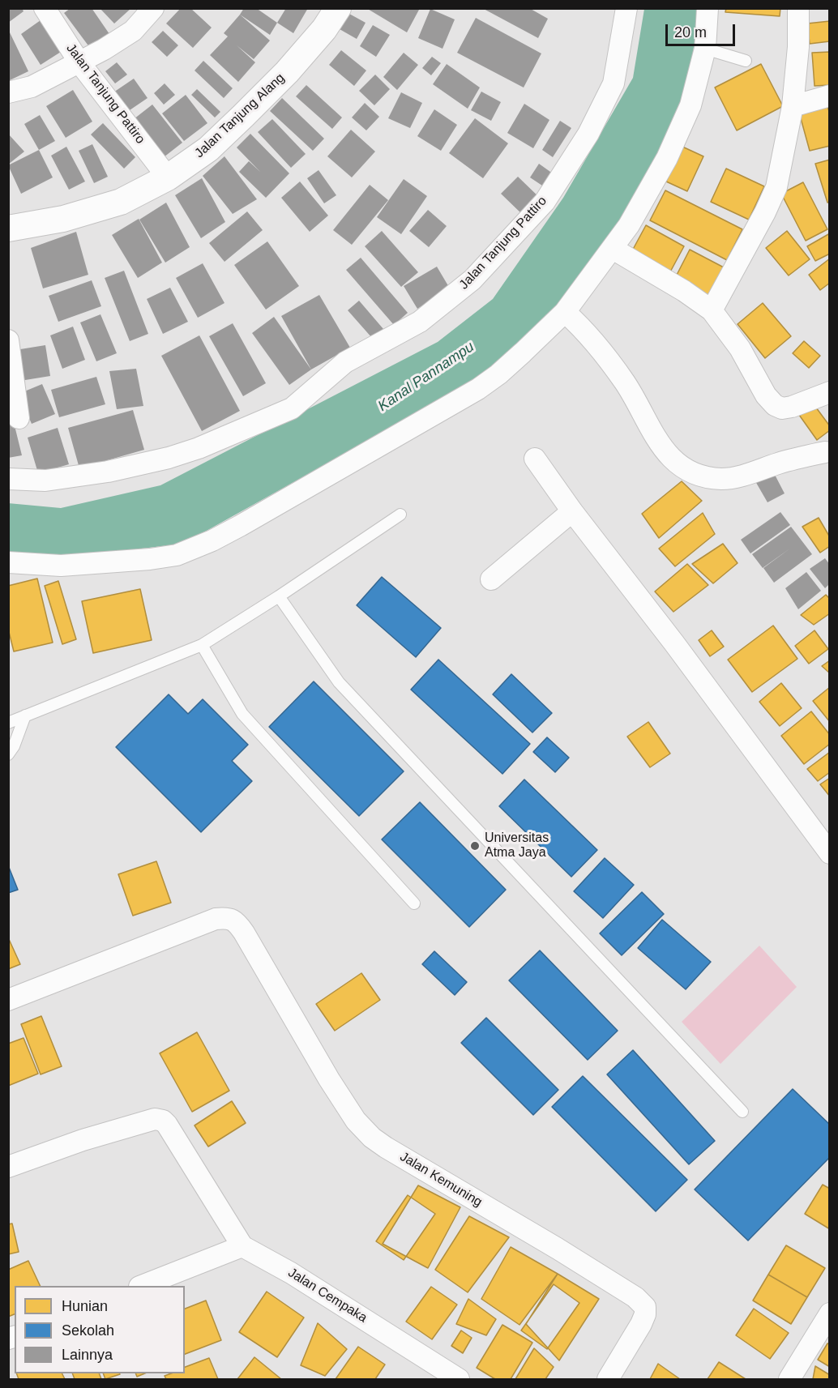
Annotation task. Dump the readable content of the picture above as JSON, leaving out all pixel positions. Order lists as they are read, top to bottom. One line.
{"streets":{"street":["Jalan Tanjung Pattiro","Jalan Tanjung Alang","Jalan Kemuning","Jalan Cempaka"]},"crossings":[["Jalan Tanjung Pattiro","Jalan Tanjung Alang"]],"water":["Kanal Pannampu"],"places":["Universitas Atma Jaya"],"legend":["Hunian","Sekolah","Lainnya"],"scale_bar":"20 m"}
